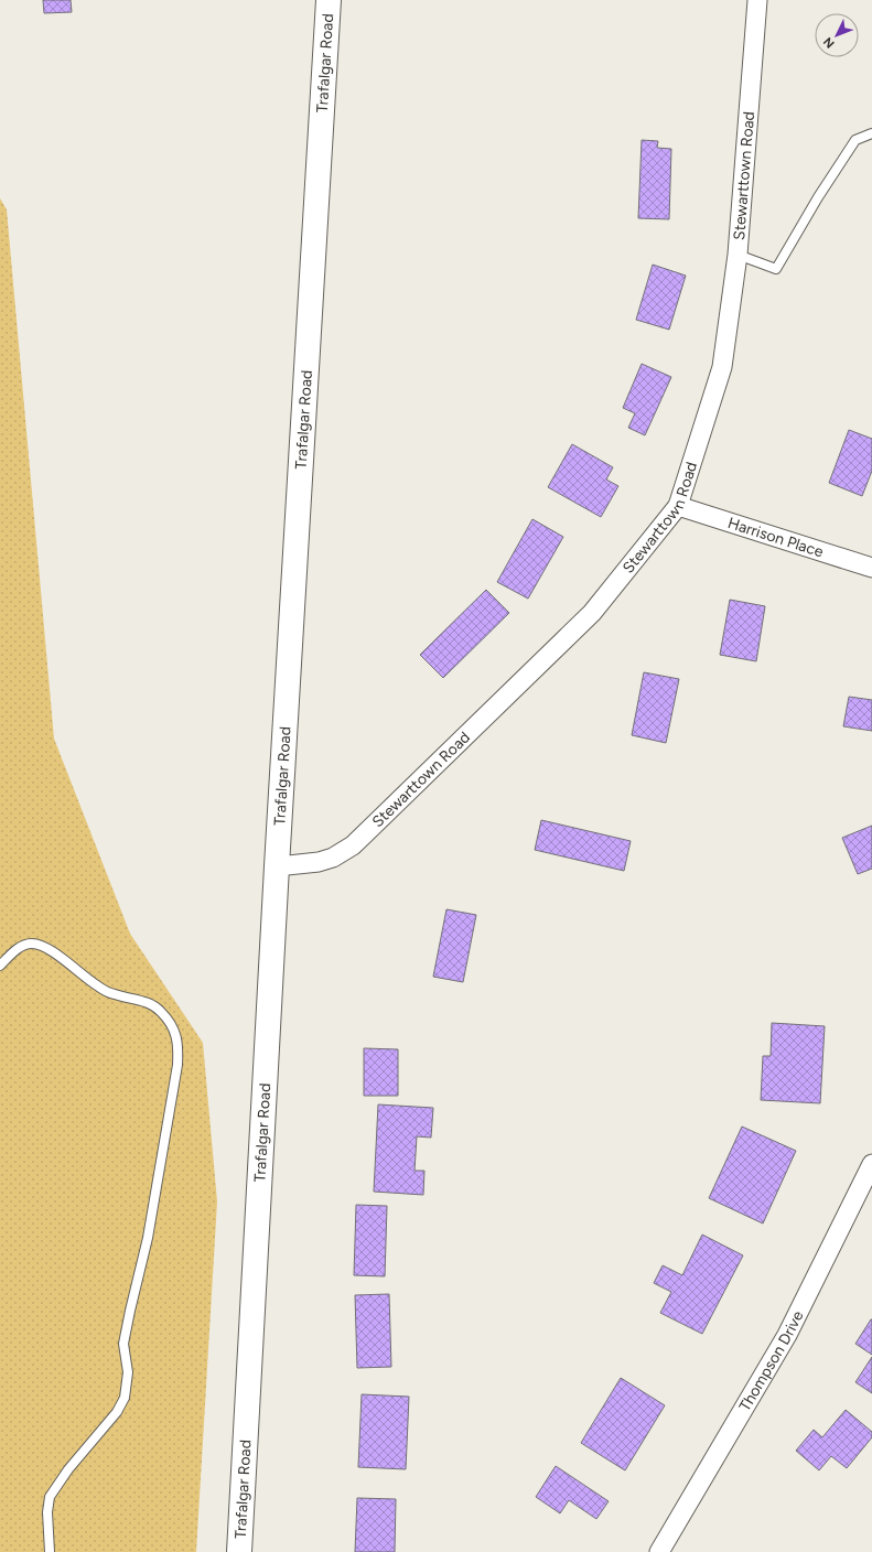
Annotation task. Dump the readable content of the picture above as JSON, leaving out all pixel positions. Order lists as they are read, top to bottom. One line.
{"streets":{"main road":["Trafalgar Road"],"street":["Stewarttown Road","Harrison Place","Thompson Drive"]},"crossings":[["Trafalgar Road","Stewarttown Road"],["Stewarttown Road","Harrison Place"]],"north":"bottom left"}
